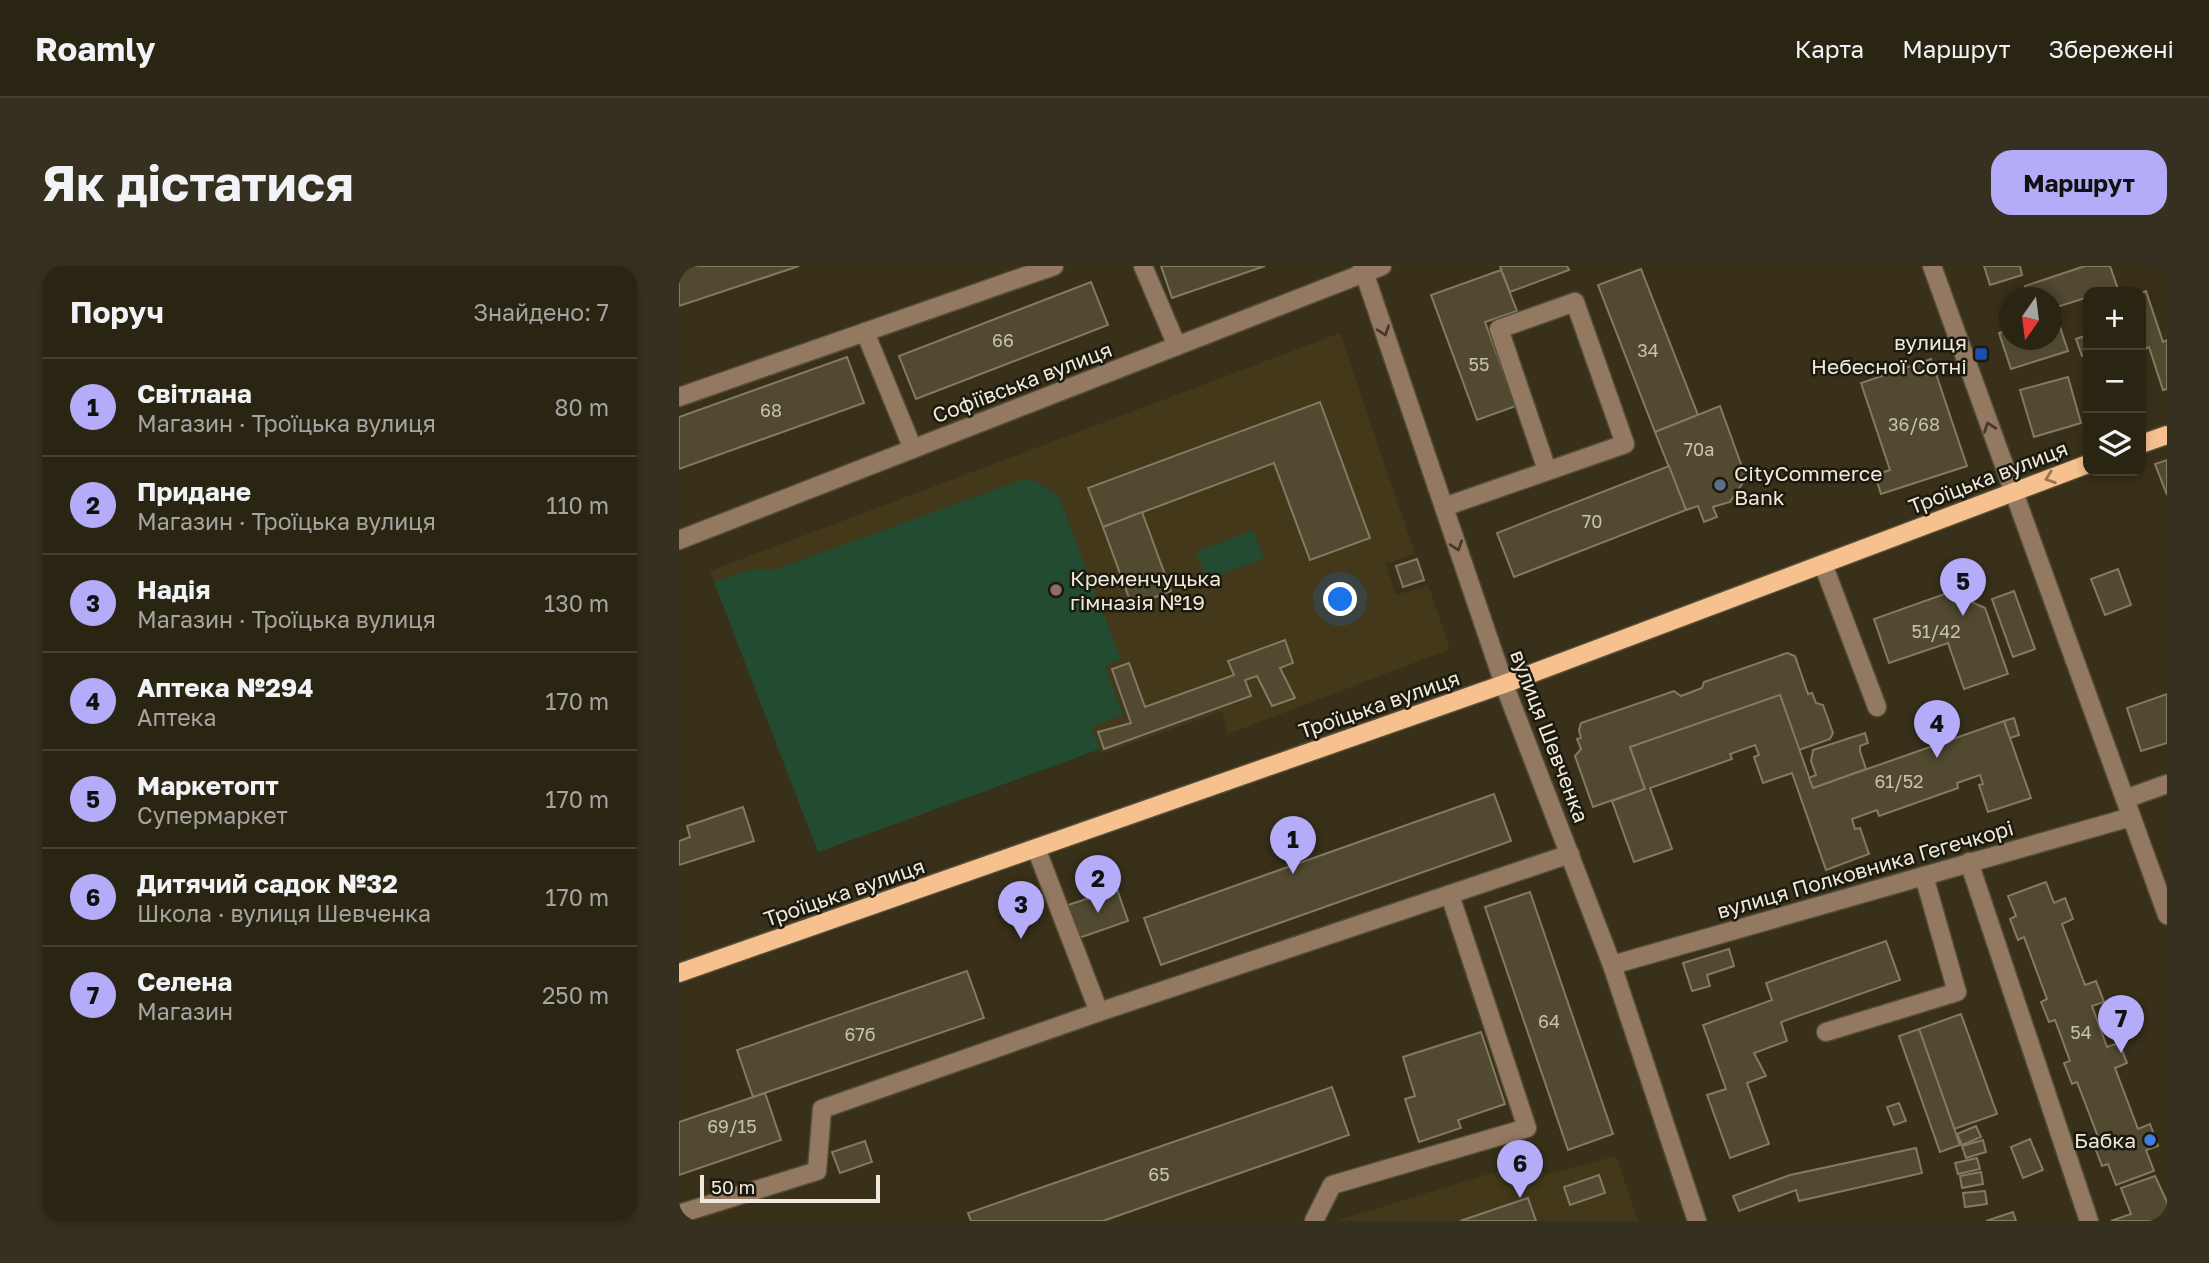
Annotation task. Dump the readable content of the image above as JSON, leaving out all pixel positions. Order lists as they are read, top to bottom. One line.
{"streets":{"main road":["Троїцька вулиця"],"street":["Софіївська вулиця","вулиця Шевченка","вулиця Полковника Гегечкорі"]},"crossings":[["Софіївська вулиця","вулиця Шевченка"],["Троїцька вулиця","вулиця Шевченка"],["вулиця Шевченка","вулиця Полковника Гегечкорі"]],"one_way":["вулиця Шевченка"],"places":{"transit":["вулиця Небесної Сотні"],"other":["CityCommerce Bank","Кременчуцька гімназія №19","Бабка"]},"house_numbers":["66","34","55","68","36/68","70а","70","51/42","61/52","64","54","67б","69/15","65"],"scale_bar":"50 m","north":"bottom","page":{"header":"Roamly","nav":["Карта","Маршрут","Збережені"],"buttons":"Маршрут","title":"Як дістатися","heading":["Поруч","Знайдено: 7"],"map_buttons":["+","−"],"list":[{"mark":"1","name":"Світлана","note":"Магазин · Троїцька вулиця","value":"80 m"},{"mark":"2","name":"Придане","note":"Магазин · Троїцька вулиця","value":"110 m"},{"mark":"3","name":"Надія","note":"Магазин · Троїцька вулиця","value":"130 m"},{"mark":"4","name":"Аптека №294","note":"Аптека","value":"170 m"},{"mark":"5","name":"Маркетопт","note":"Супермаркет","value":"170 m"},{"mark":"6","name":"Дитячий садок №32","note":"Школа · вулиця Шевченка","value":"170 m"},{"mark":"7","name":"Селена","note":"Магазин","value":"250 m"}],"pins":["5","4","1","2","3","7","6"],"scale":"50 m"}}
